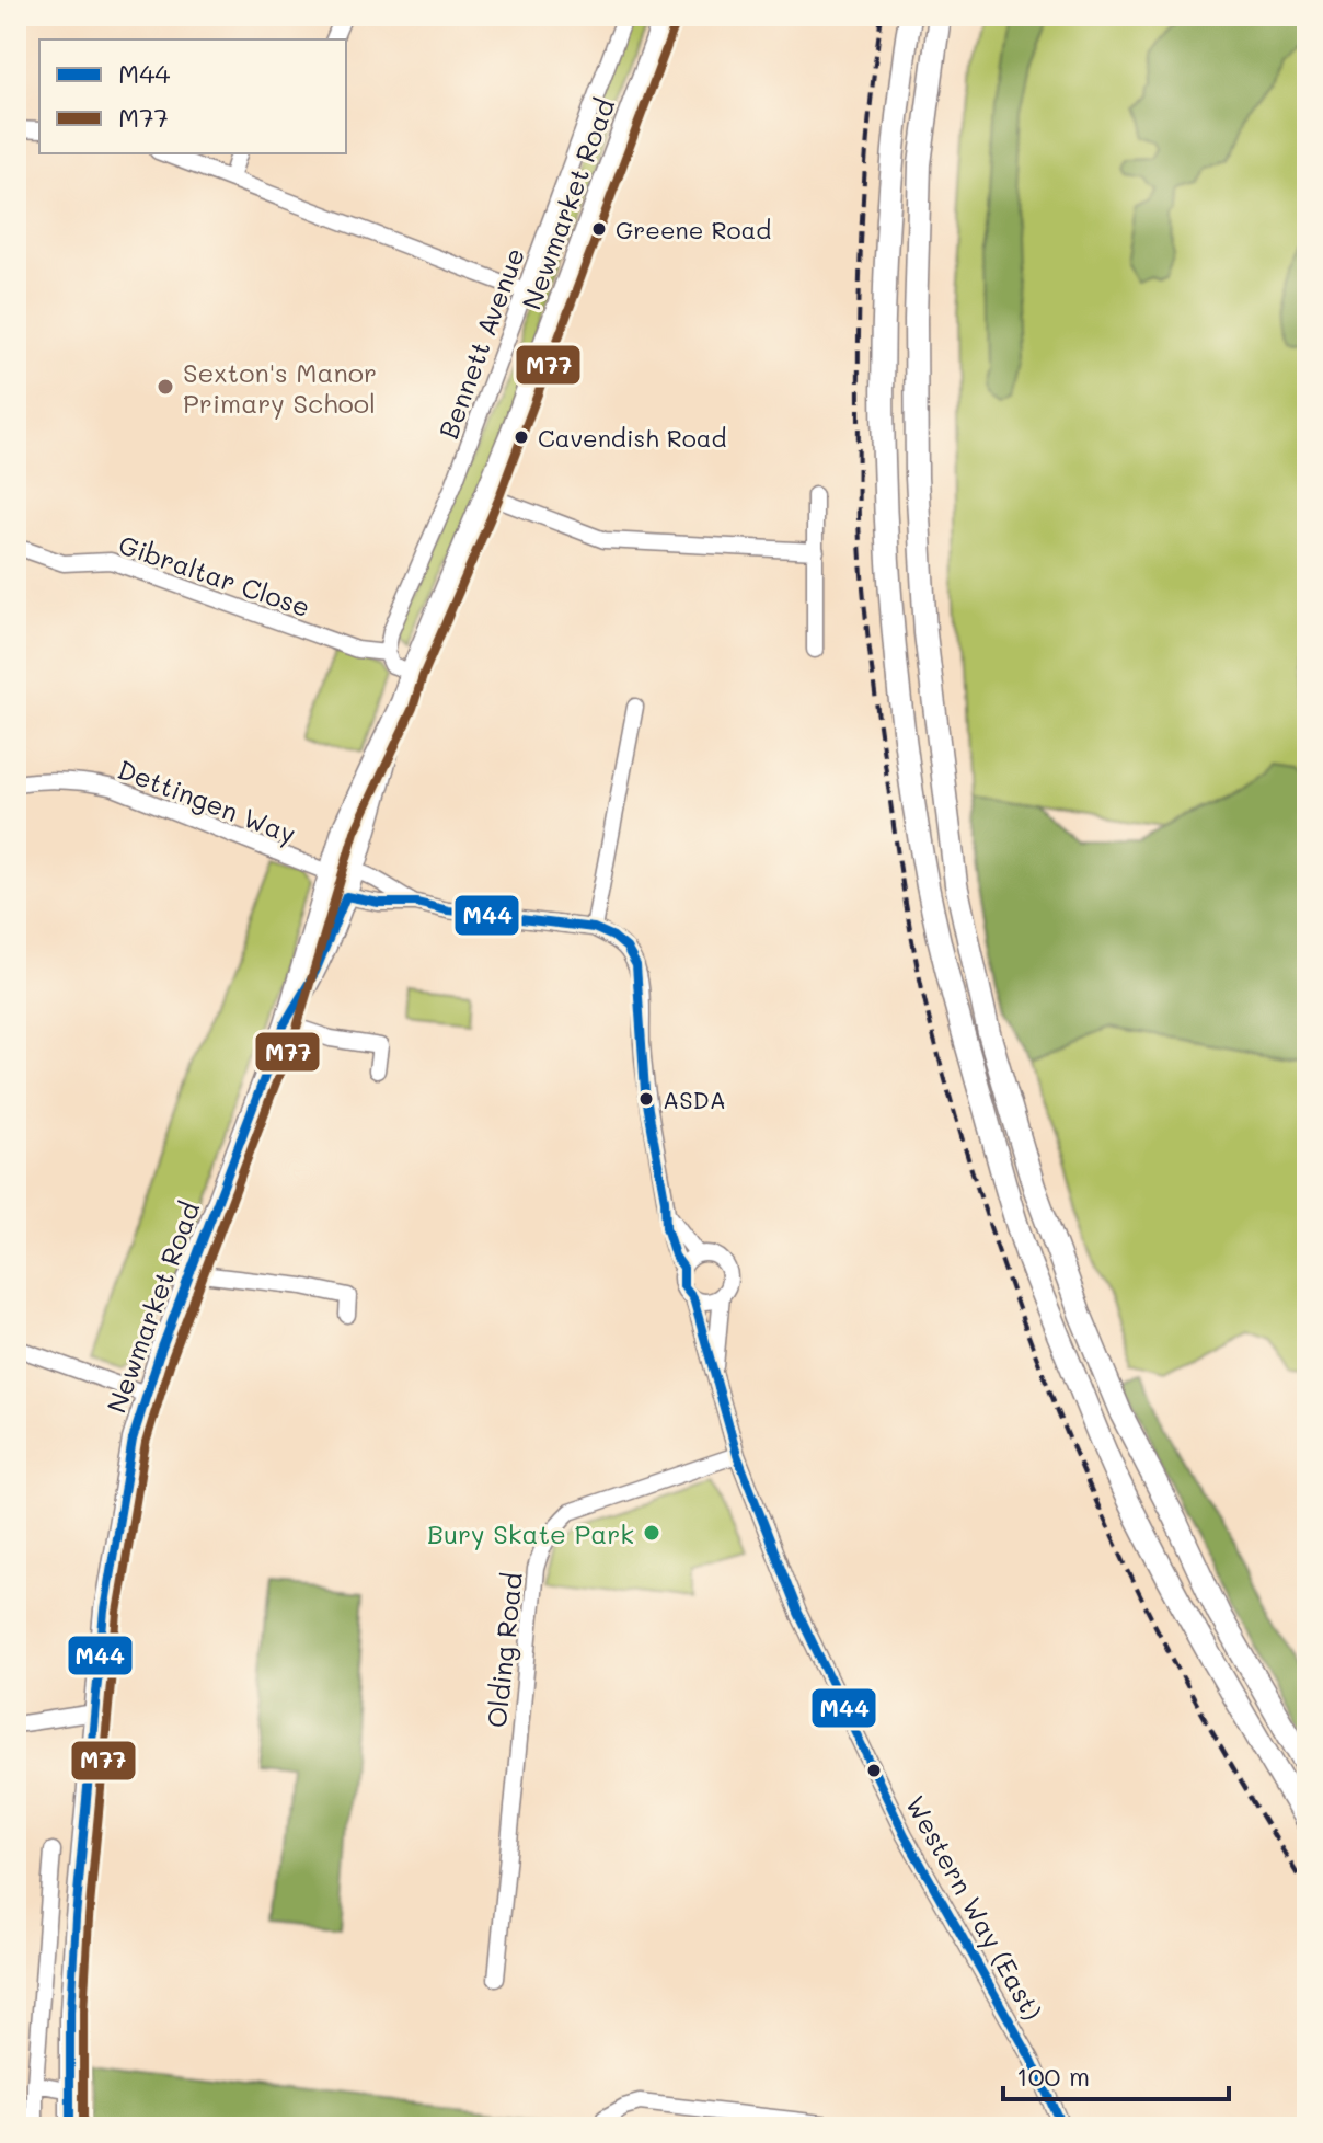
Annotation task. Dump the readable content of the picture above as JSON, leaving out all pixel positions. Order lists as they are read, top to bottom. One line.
{"streets":{"main road":["Newmarket Road"],"street":["Bennett Avenue","Gibraltar Close","Dettingen Way","Olding Road","Western Way (East)"]},"crossings":[["Newmarket Road","Dettingen Way"],["Bennett Avenue","Gibraltar Close"],["Olding Road","Western Way (East)"]],"places":["Greene Road","Sexton's Manor Primary School","Cavendish Road","ASDA","Bury Skate Park"],"lines":["transit line M77","transit line M44"],"legend":["M44","M77"],"scale_bar":"100 m"}
